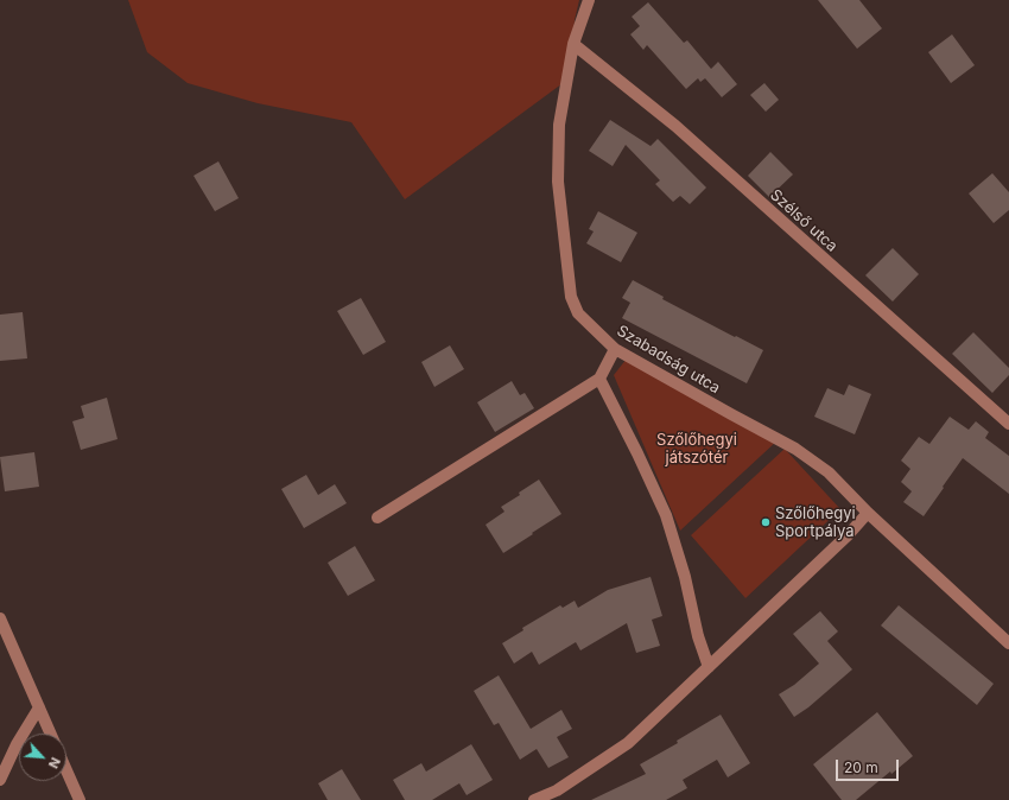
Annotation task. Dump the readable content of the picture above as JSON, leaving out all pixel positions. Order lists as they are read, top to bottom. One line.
{"streets":{"street":["Szélső utca","Szabadság utca"]},"crossings":[["Szélső utca","Szabadság utca"]],"parks":["Szőlőhegyi játszótér"],"places":["Szőlőhegyi Sportpálya"],"scale_bar":"20 m","north":"bottom right"}
